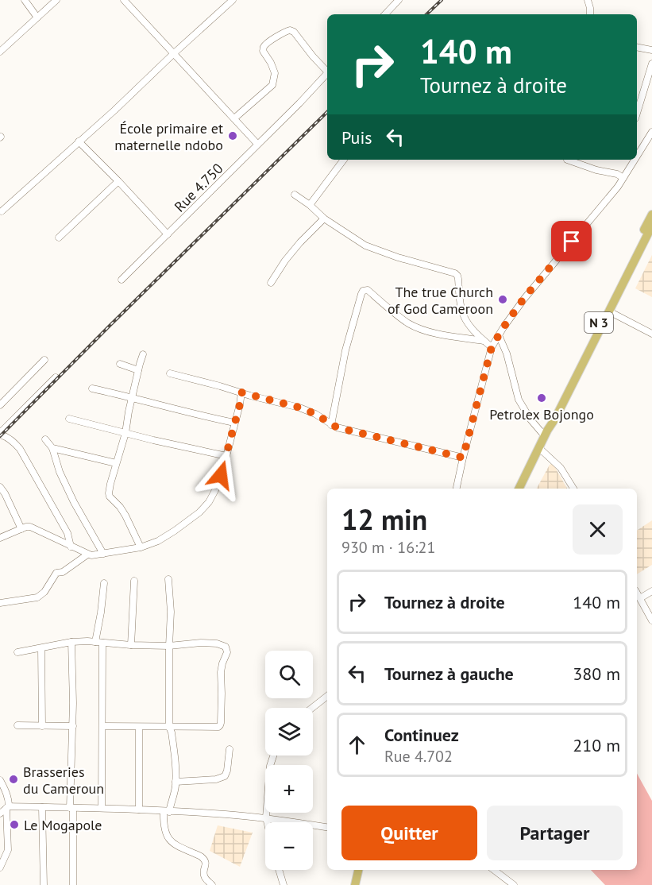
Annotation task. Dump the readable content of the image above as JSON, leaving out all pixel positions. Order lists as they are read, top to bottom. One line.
{"streets":{"highway":["N 3"],"street":["Rue 4.750"]},"places":["École primaire et maternelle ndobo","The true Church of God Cameroon","Petrolex Bojongo","Brasseries du Cameroun","Le Mogapole"],"page":{"turn":["140 m","Tournez à droite"],"then":"Puis","heading":["12 min","930 m · 16:21"],"list":[{"name":"Tournez à droite","value":"140 m"},{"name":"Tournez à gauche","value":"380 m"},{"name":"Continuez","note":"Rue 4.702","value":"210 m"}],"map_buttons":["+","−"],"buttons":["Quitter","Partager"]}}
